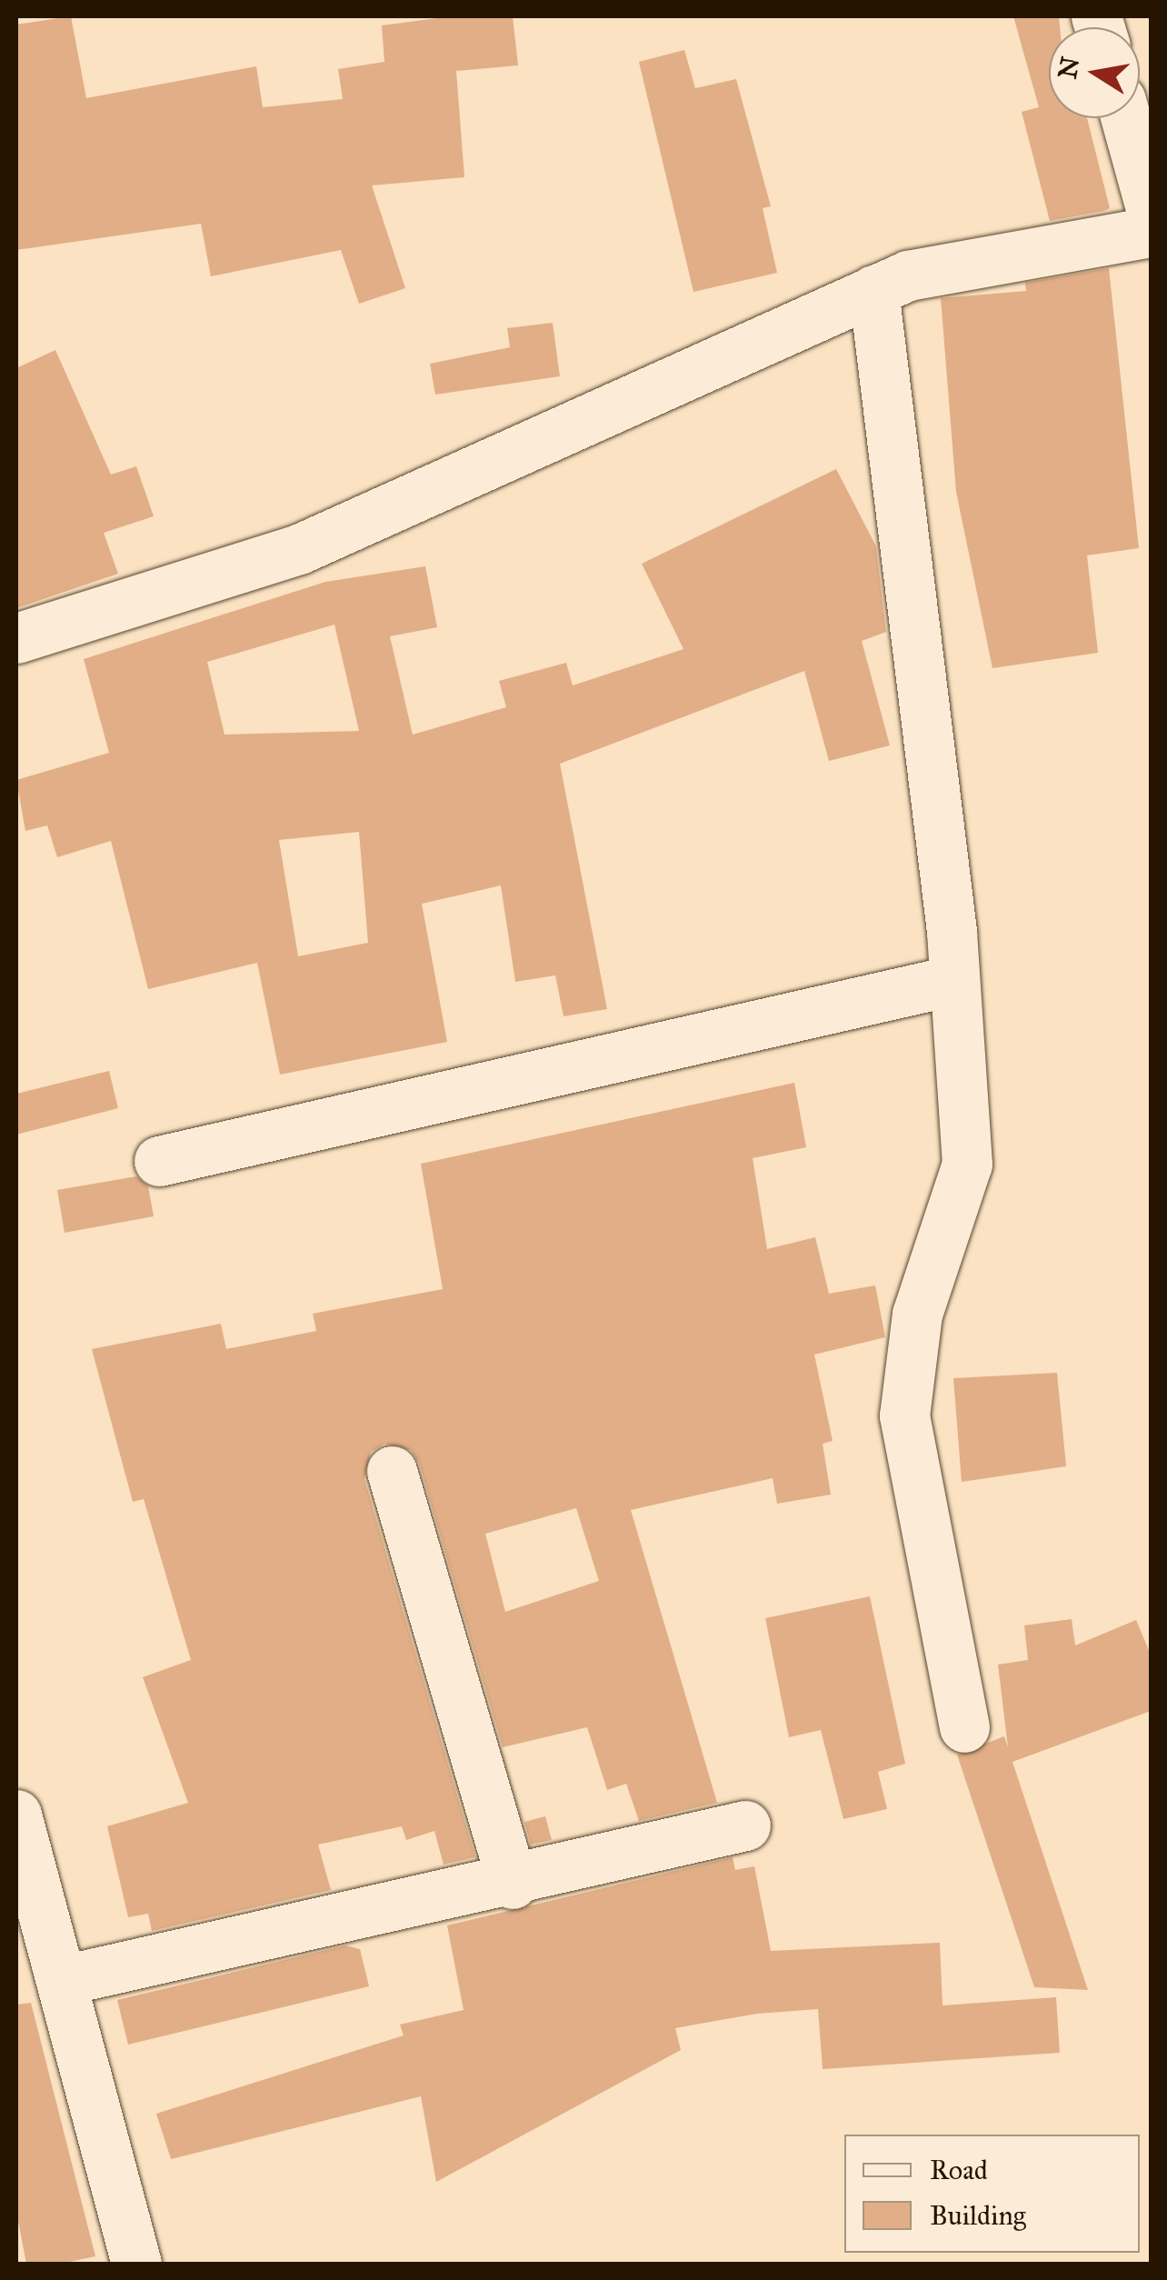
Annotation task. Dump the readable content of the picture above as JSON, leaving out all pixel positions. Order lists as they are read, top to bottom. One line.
{"legend":["Road","Building"],"north":"left"}
